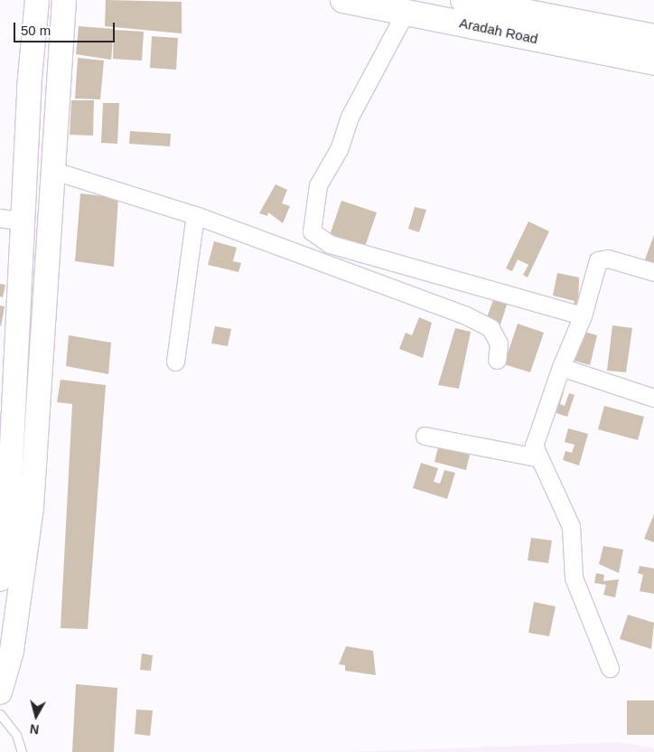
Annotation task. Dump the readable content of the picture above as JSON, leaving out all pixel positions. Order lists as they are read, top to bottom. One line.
{"streets":{"main road":["Aradah Road"]},"scale_bar":"50 m","north":"bottom"}
